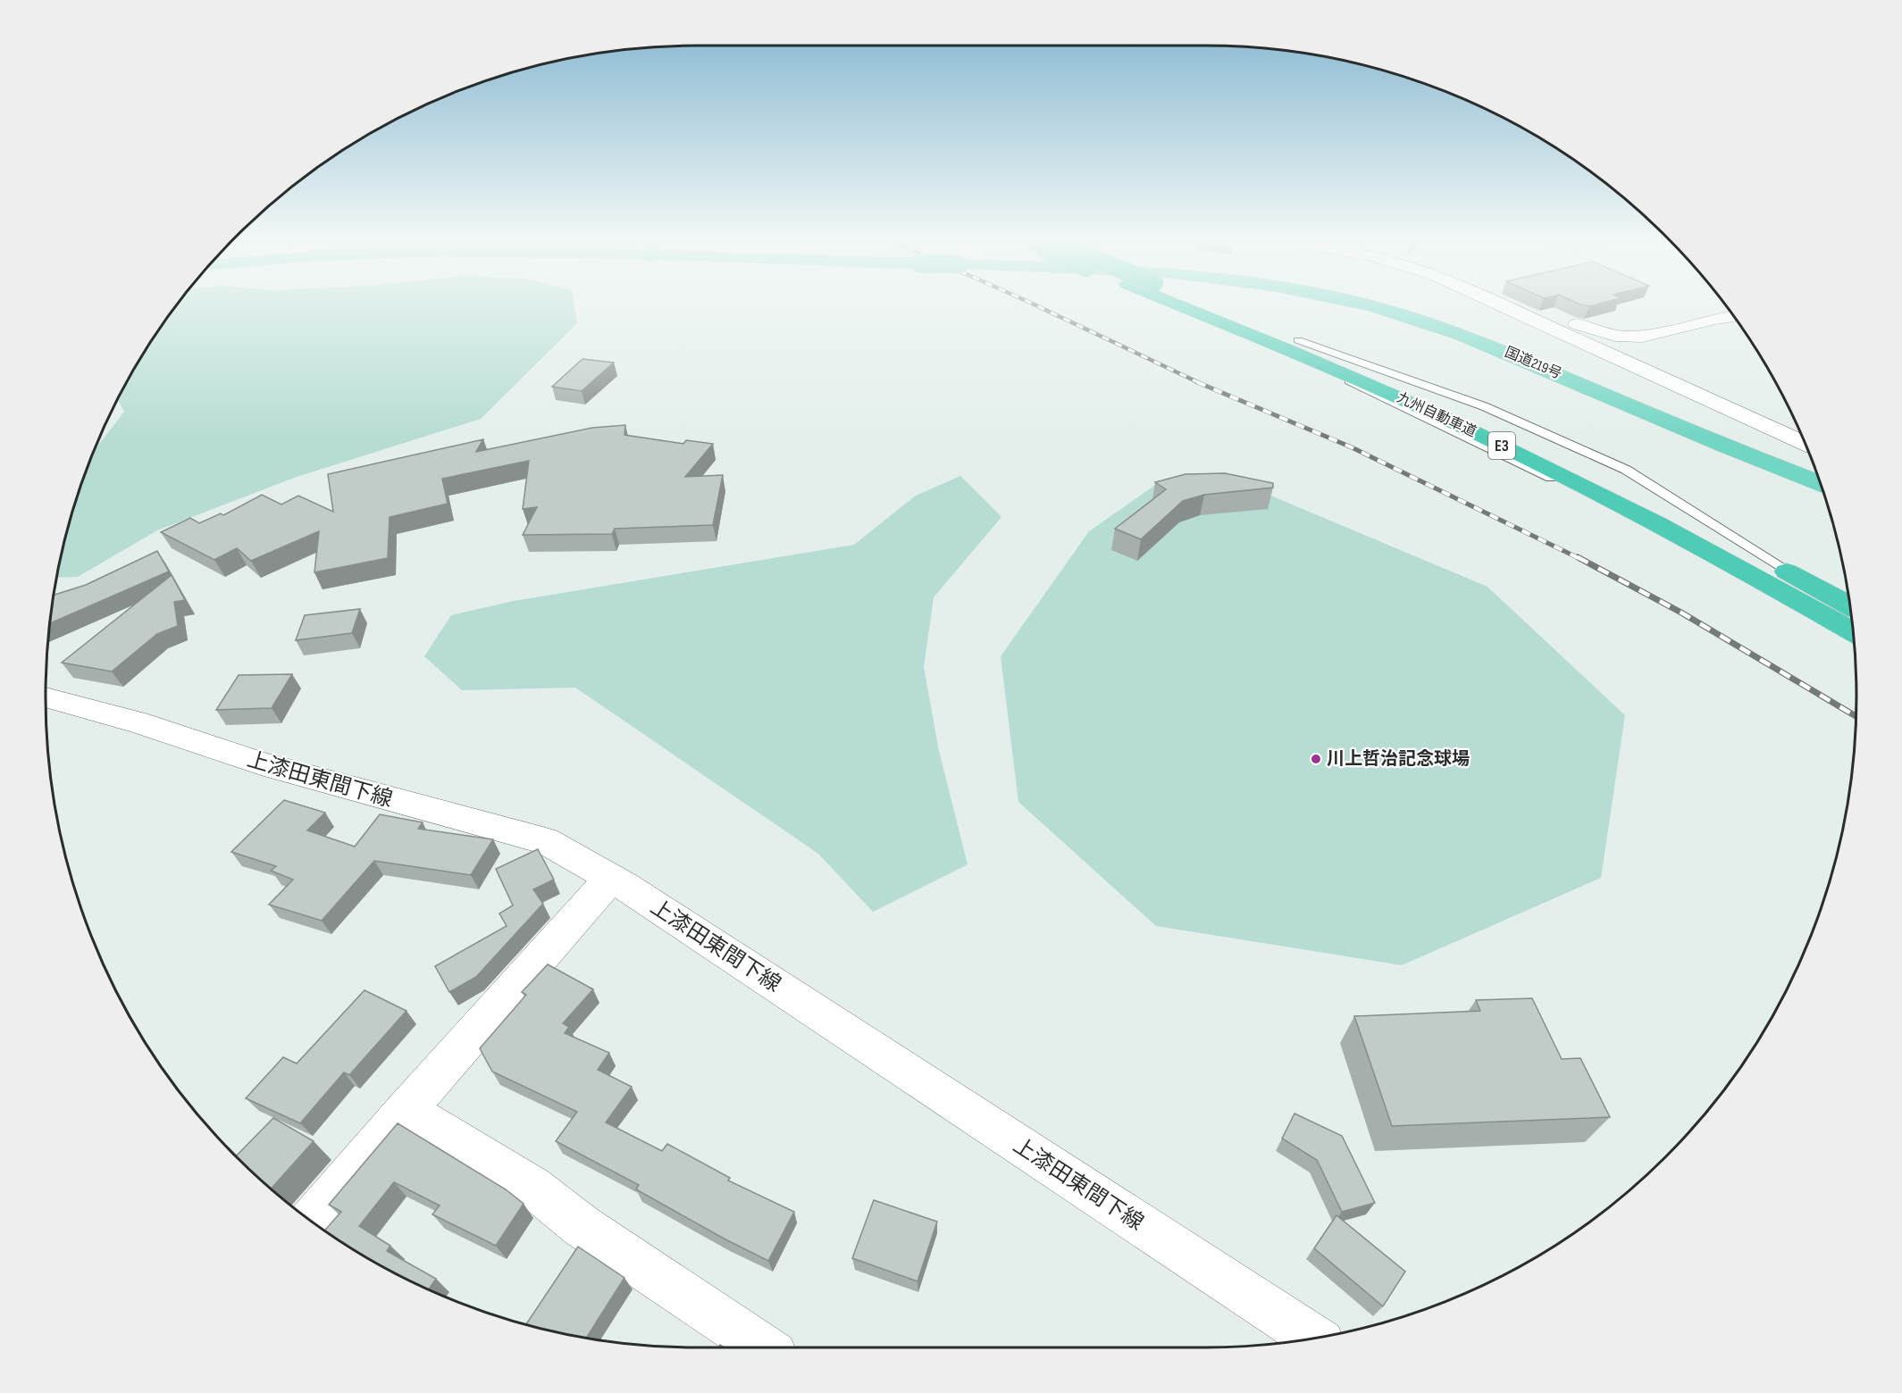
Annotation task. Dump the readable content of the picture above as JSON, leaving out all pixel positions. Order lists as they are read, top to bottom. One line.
{"streets":{"highway":["国道219号","九州自動車道","E3"],"street":["上漆田東間下線"]},"places":["川上哲治記念球場"]}
